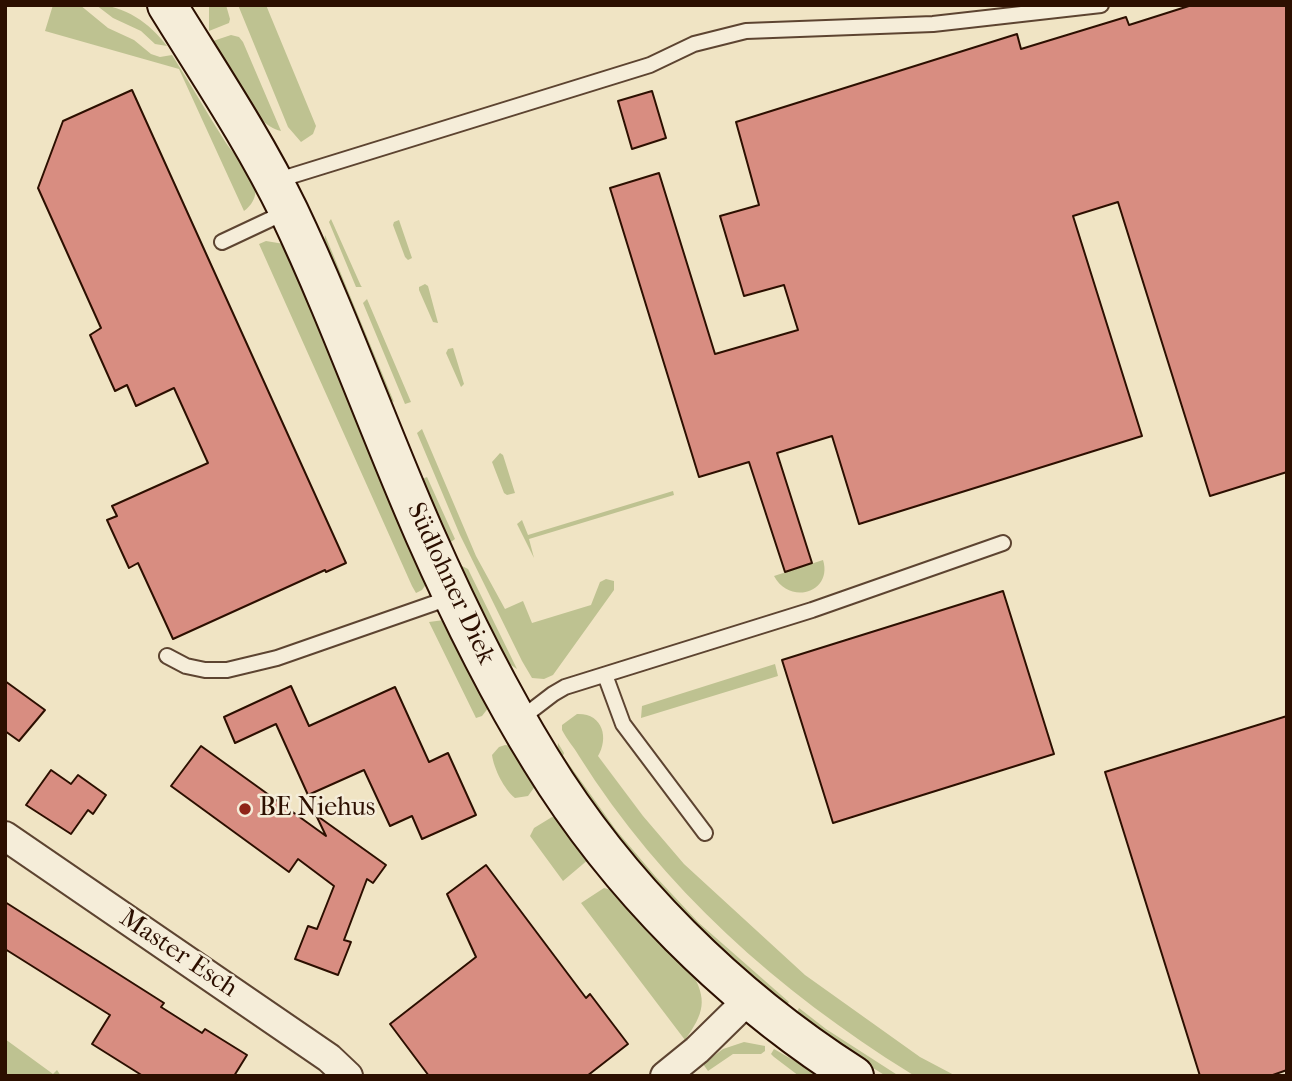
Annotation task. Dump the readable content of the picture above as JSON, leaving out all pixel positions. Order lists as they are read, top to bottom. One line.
{"streets":{"street":["Südlohner Diek","Master Esch"]},"places":["BE Niehus"]}
